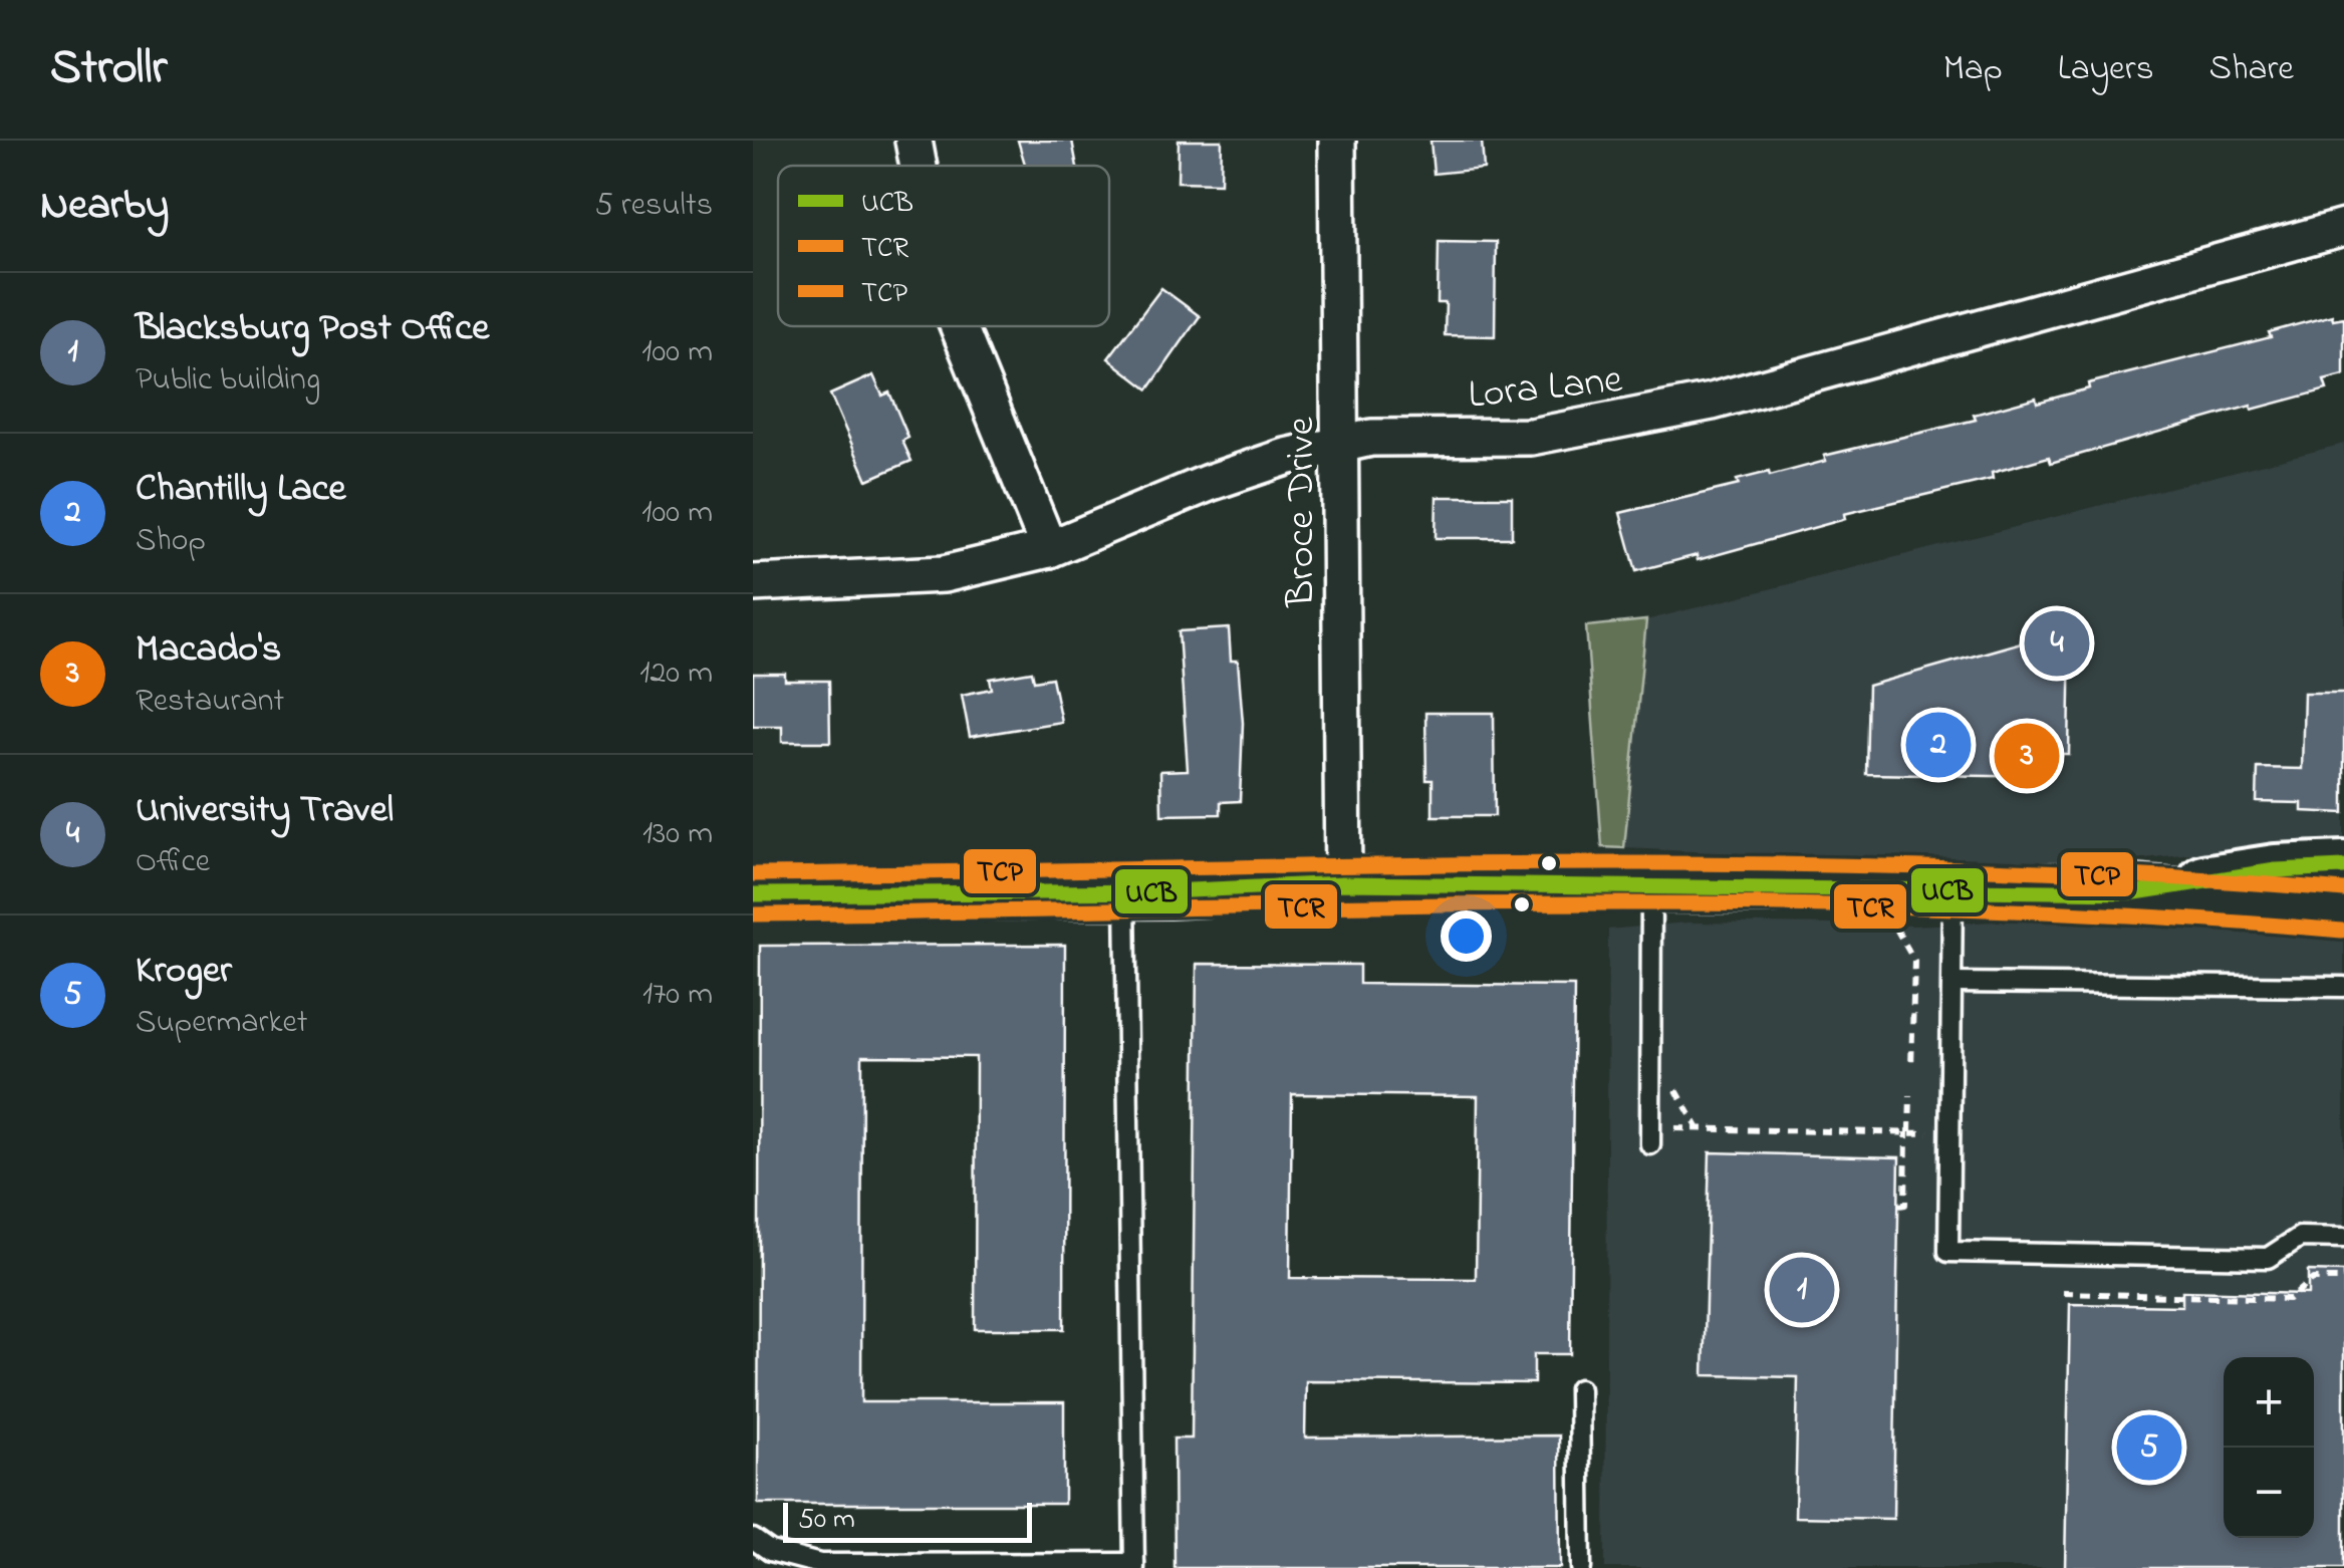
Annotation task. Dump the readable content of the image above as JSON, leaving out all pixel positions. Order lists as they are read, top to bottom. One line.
{"streets":{"street":["Lora Lane","Broce Drive"]},"crossings":[["Lora Lane","Broce Drive"]],"lines":["transit line TCP","transit line UCB","transit line TCR"],"legend":["UCB","TCR","TCP"],"scale_bar":"50 m","page":{"header":"Strollr","nav":["Map","Layers","Share"],"heading":["Nearby","5 results"],"list":[{"mark":"1","name":"Blacksburg Post Office","note":"Public building","value":"100 m"},{"mark":"2","name":"Chantilly Lace","note":"Shop","value":"100 m"},{"mark":"3","name":"Macado's","note":"Restaurant","value":"120 m"},{"mark":"4","name":"University Travel","note":"Office","value":"130 m"},{"mark":"5","name":"Kroger","note":"Supermarket","value":"170 m"}],"pins":["4","2","3","1","5"],"map_buttons":["+","−"],"scale":"50 m"}}
